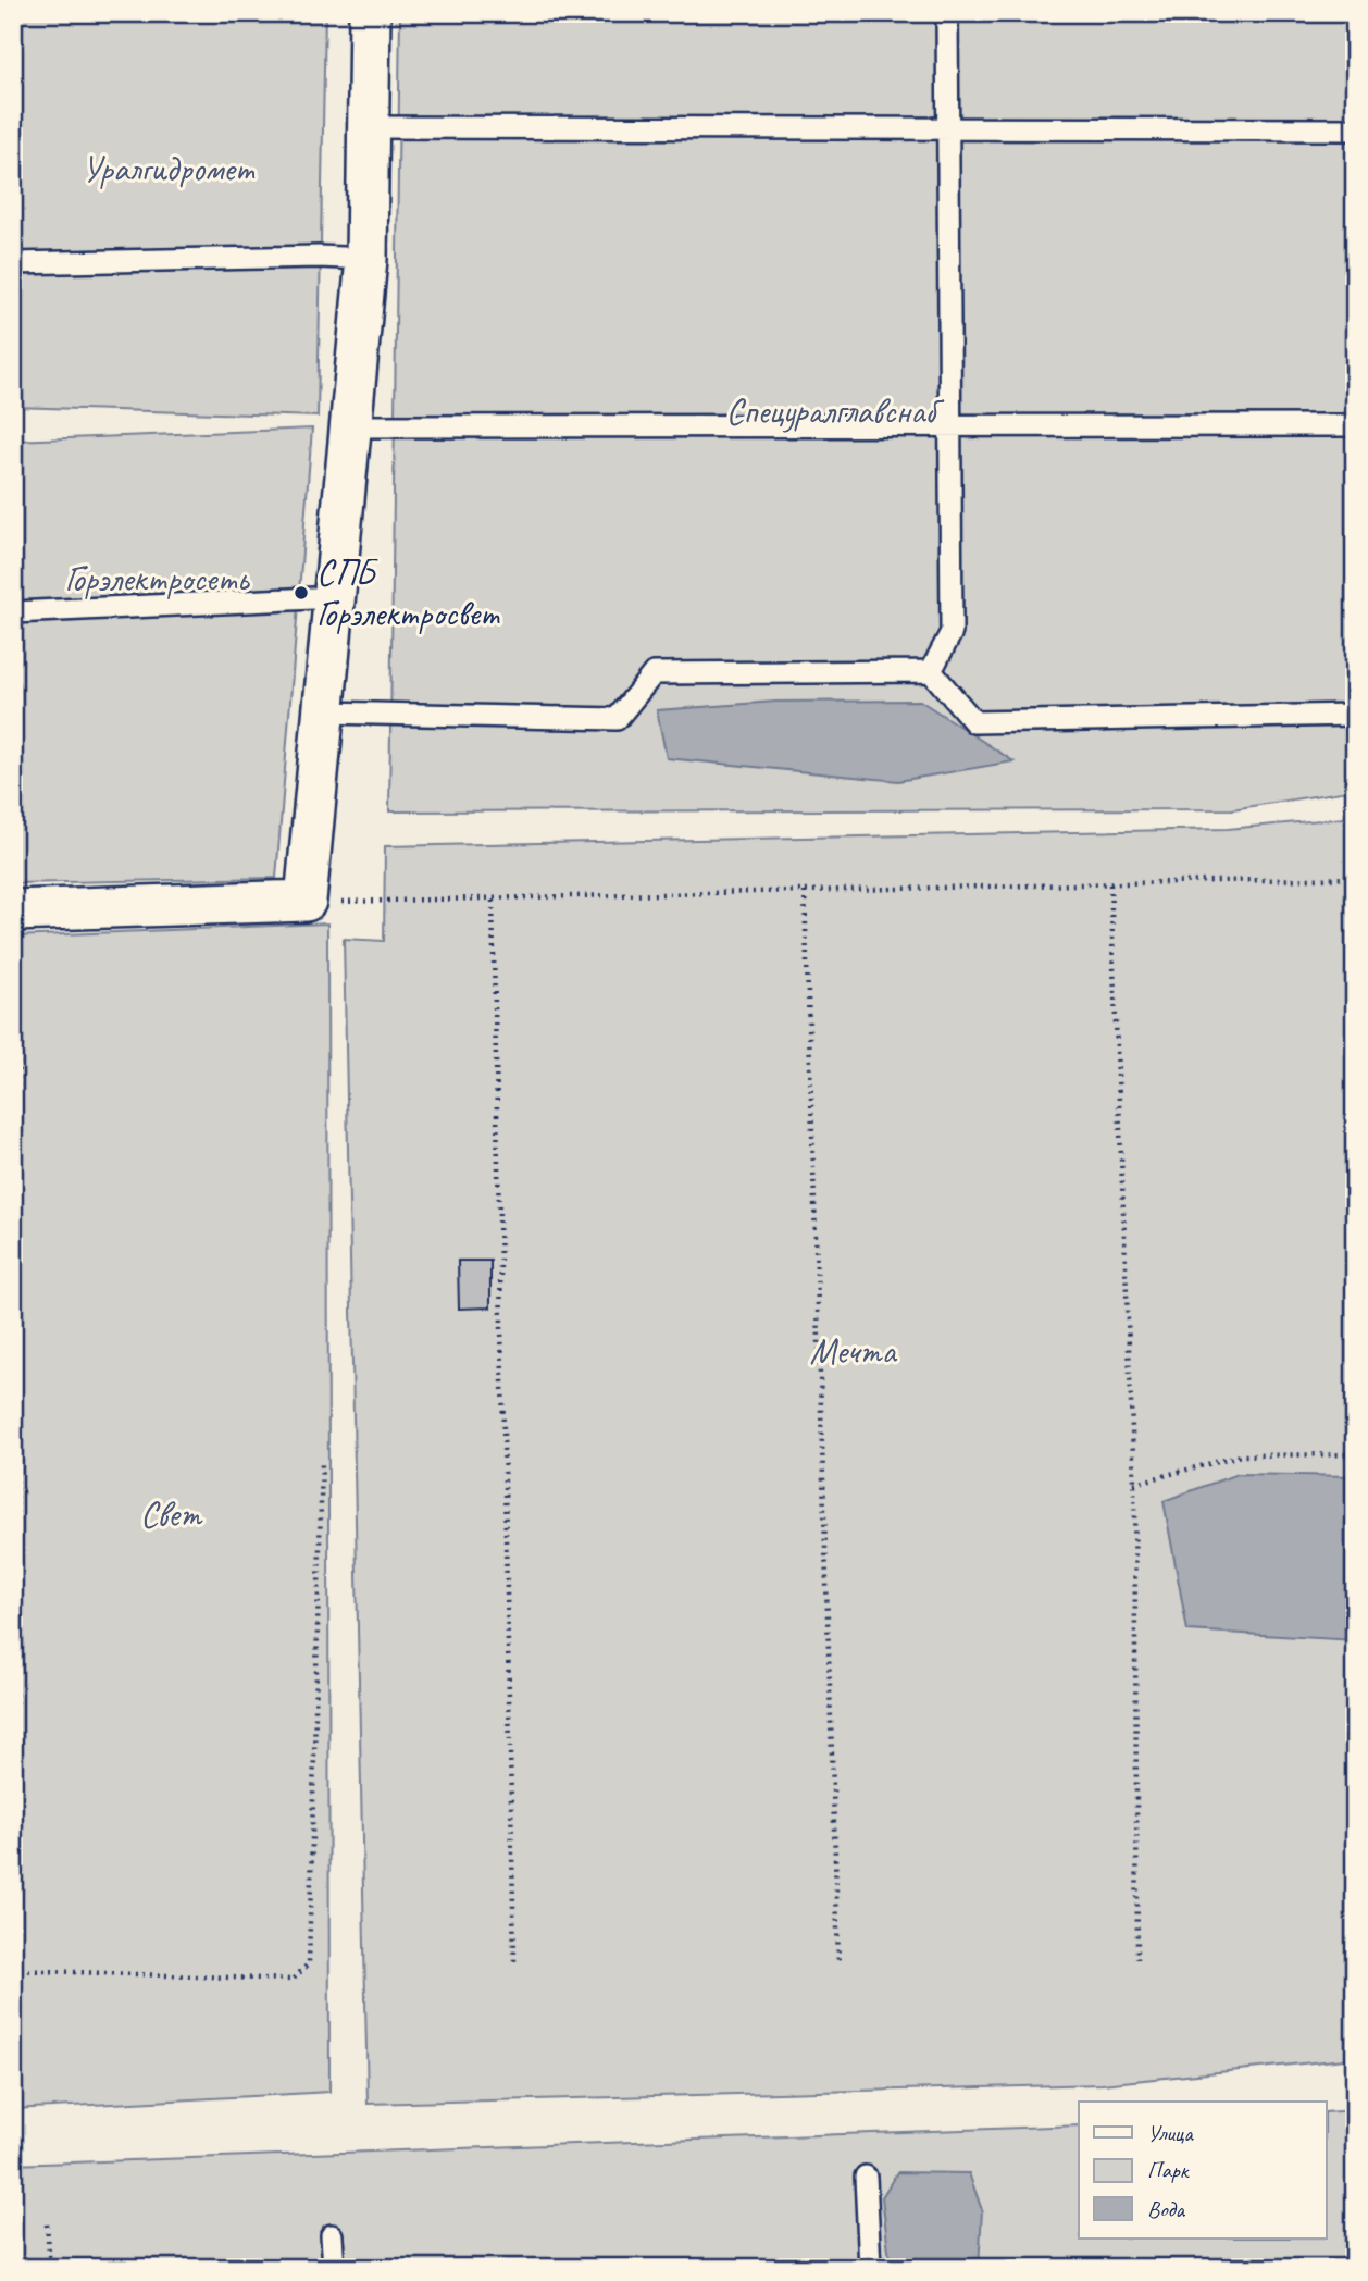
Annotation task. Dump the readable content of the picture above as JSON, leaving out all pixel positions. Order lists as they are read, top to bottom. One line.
{"parks":["Уралгидромет","Спецуралглавснаб","Горэлектросеть","Мечта","Свет"],"places":["СПБ Горэлектросвет"],"legend":["Улица","Парк","Вода"]}
